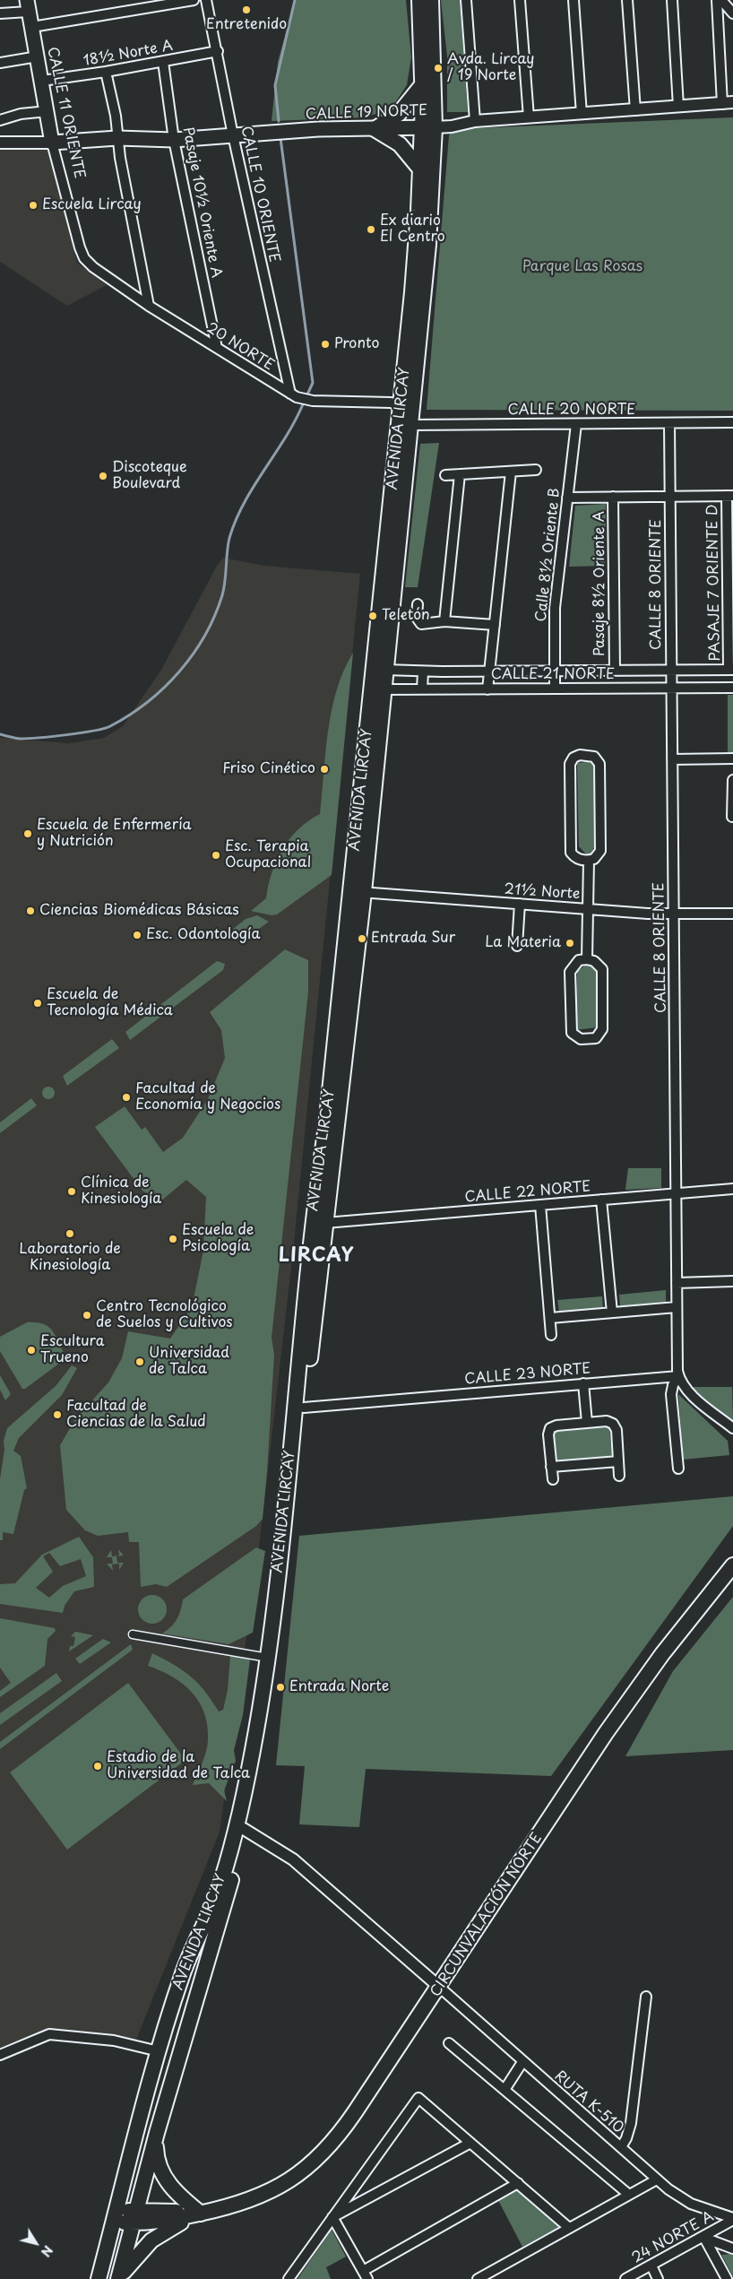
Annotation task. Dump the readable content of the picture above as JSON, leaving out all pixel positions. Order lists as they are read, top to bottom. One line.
{"streets":{"main road":["CALLE 11 ORIENTE","CALLE 19 NORTE","AVENIDA LIRCAY","CIRCUNVALACIÓN NORTE"],"street":["18½ Norte A","CALLE 10 ORIENTE","Pasaje 10½ Oriente A","20 NORTE","CALLE 20 NORTE","Calle 8½ Oriente B","PASAJE 7 ORIENTE D","Pasaje 8½ Oriente A","CALLE 8 ORIENTE","CALLE 21 NORTE","21½ Norte","CALLE 22 NORTE","CALLE 23 NORTE","RUTA K-510","24 NORTE A"]},"crossings":[["18½ Norte A","CALLE 11 ORIENTE"],["18½ Norte A","CALLE 10 ORIENTE"],["18½ Norte A","Pasaje 10½ Oriente A"],["CALLE 11 ORIENTE","CALLE 19 NORTE"],["CALLE 11 ORIENTE","20 NORTE"],["CALLE 19 NORTE","CALLE 10 ORIENTE"],["CALLE 19 NORTE","Pasaje 10½ Oriente A"],["CALLE 19 NORTE","AVENIDA LIRCAY"],["CALLE 10 ORIENTE","20 NORTE"],["Pasaje 10½ Oriente A","20 NORTE"],["20 NORTE","AVENIDA LIRCAY"],["CALLE 20 NORTE","AVENIDA LIRCAY"],["CALLE 20 NORTE","Calle 8½ Oriente B"],["CALLE 20 NORTE","CALLE 8 ORIENTE"],["AVENIDA LIRCAY","CALLE 21 NORTE"],["AVENIDA LIRCAY","21½ Norte"],["AVENIDA LIRCAY","CALLE 22 NORTE"],["AVENIDA LIRCAY","CALLE 23 NORTE"],["AVENIDA LIRCAY","CIRCUNVALACIÓN NORTE"],["Calle 8½ Oriente B","CALLE 21 NORTE"],["PASAJE 7 ORIENTE D","CALLE 21 NORTE"],["Pasaje 8½ Oriente A","CALLE 21 NORTE"],["CALLE 8 ORIENTE","CALLE 21 NORTE"],["CALLE 8 ORIENTE","21½ Norte"],["CALLE 8 ORIENTE","CALLE 22 NORTE"],["CALLE 8 ORIENTE","CALLE 23 NORTE"],["CIRCUNVALACIÓN NORTE","RUTA K-510"],["RUTA K-510","24 NORTE A"]],"districts":["LIRCAY"],"parks":["Parque Las Rosas"],"places":["Entretenido","Avda. Lircay / 19 Norte","Escuela Lircay","Ex diario El Centro","Pronto","Discoteque Boulevard","Teletón","Friso Cinético","Escuela de Enfermería y Nutrición","Esc. Terapia Ocupacional","Ciencias Biomédicas Básicas","Esc. Odontología","Entrada Sur","La Materia","Escuela de Tecnología Médica","Facultad de Economía y Negocios","Clínica de Kinesiología","Laboratorio de Kinesiología","Escuela de Psicología","Centro Tecnológico de Suelos y Cultivos","Escultura Trueno","Universidad de Talca","Facultad de Ciencias de la Salud","Entrada Norte","Estadio de la Universidad de Talca"],"north":"bottom right"}
